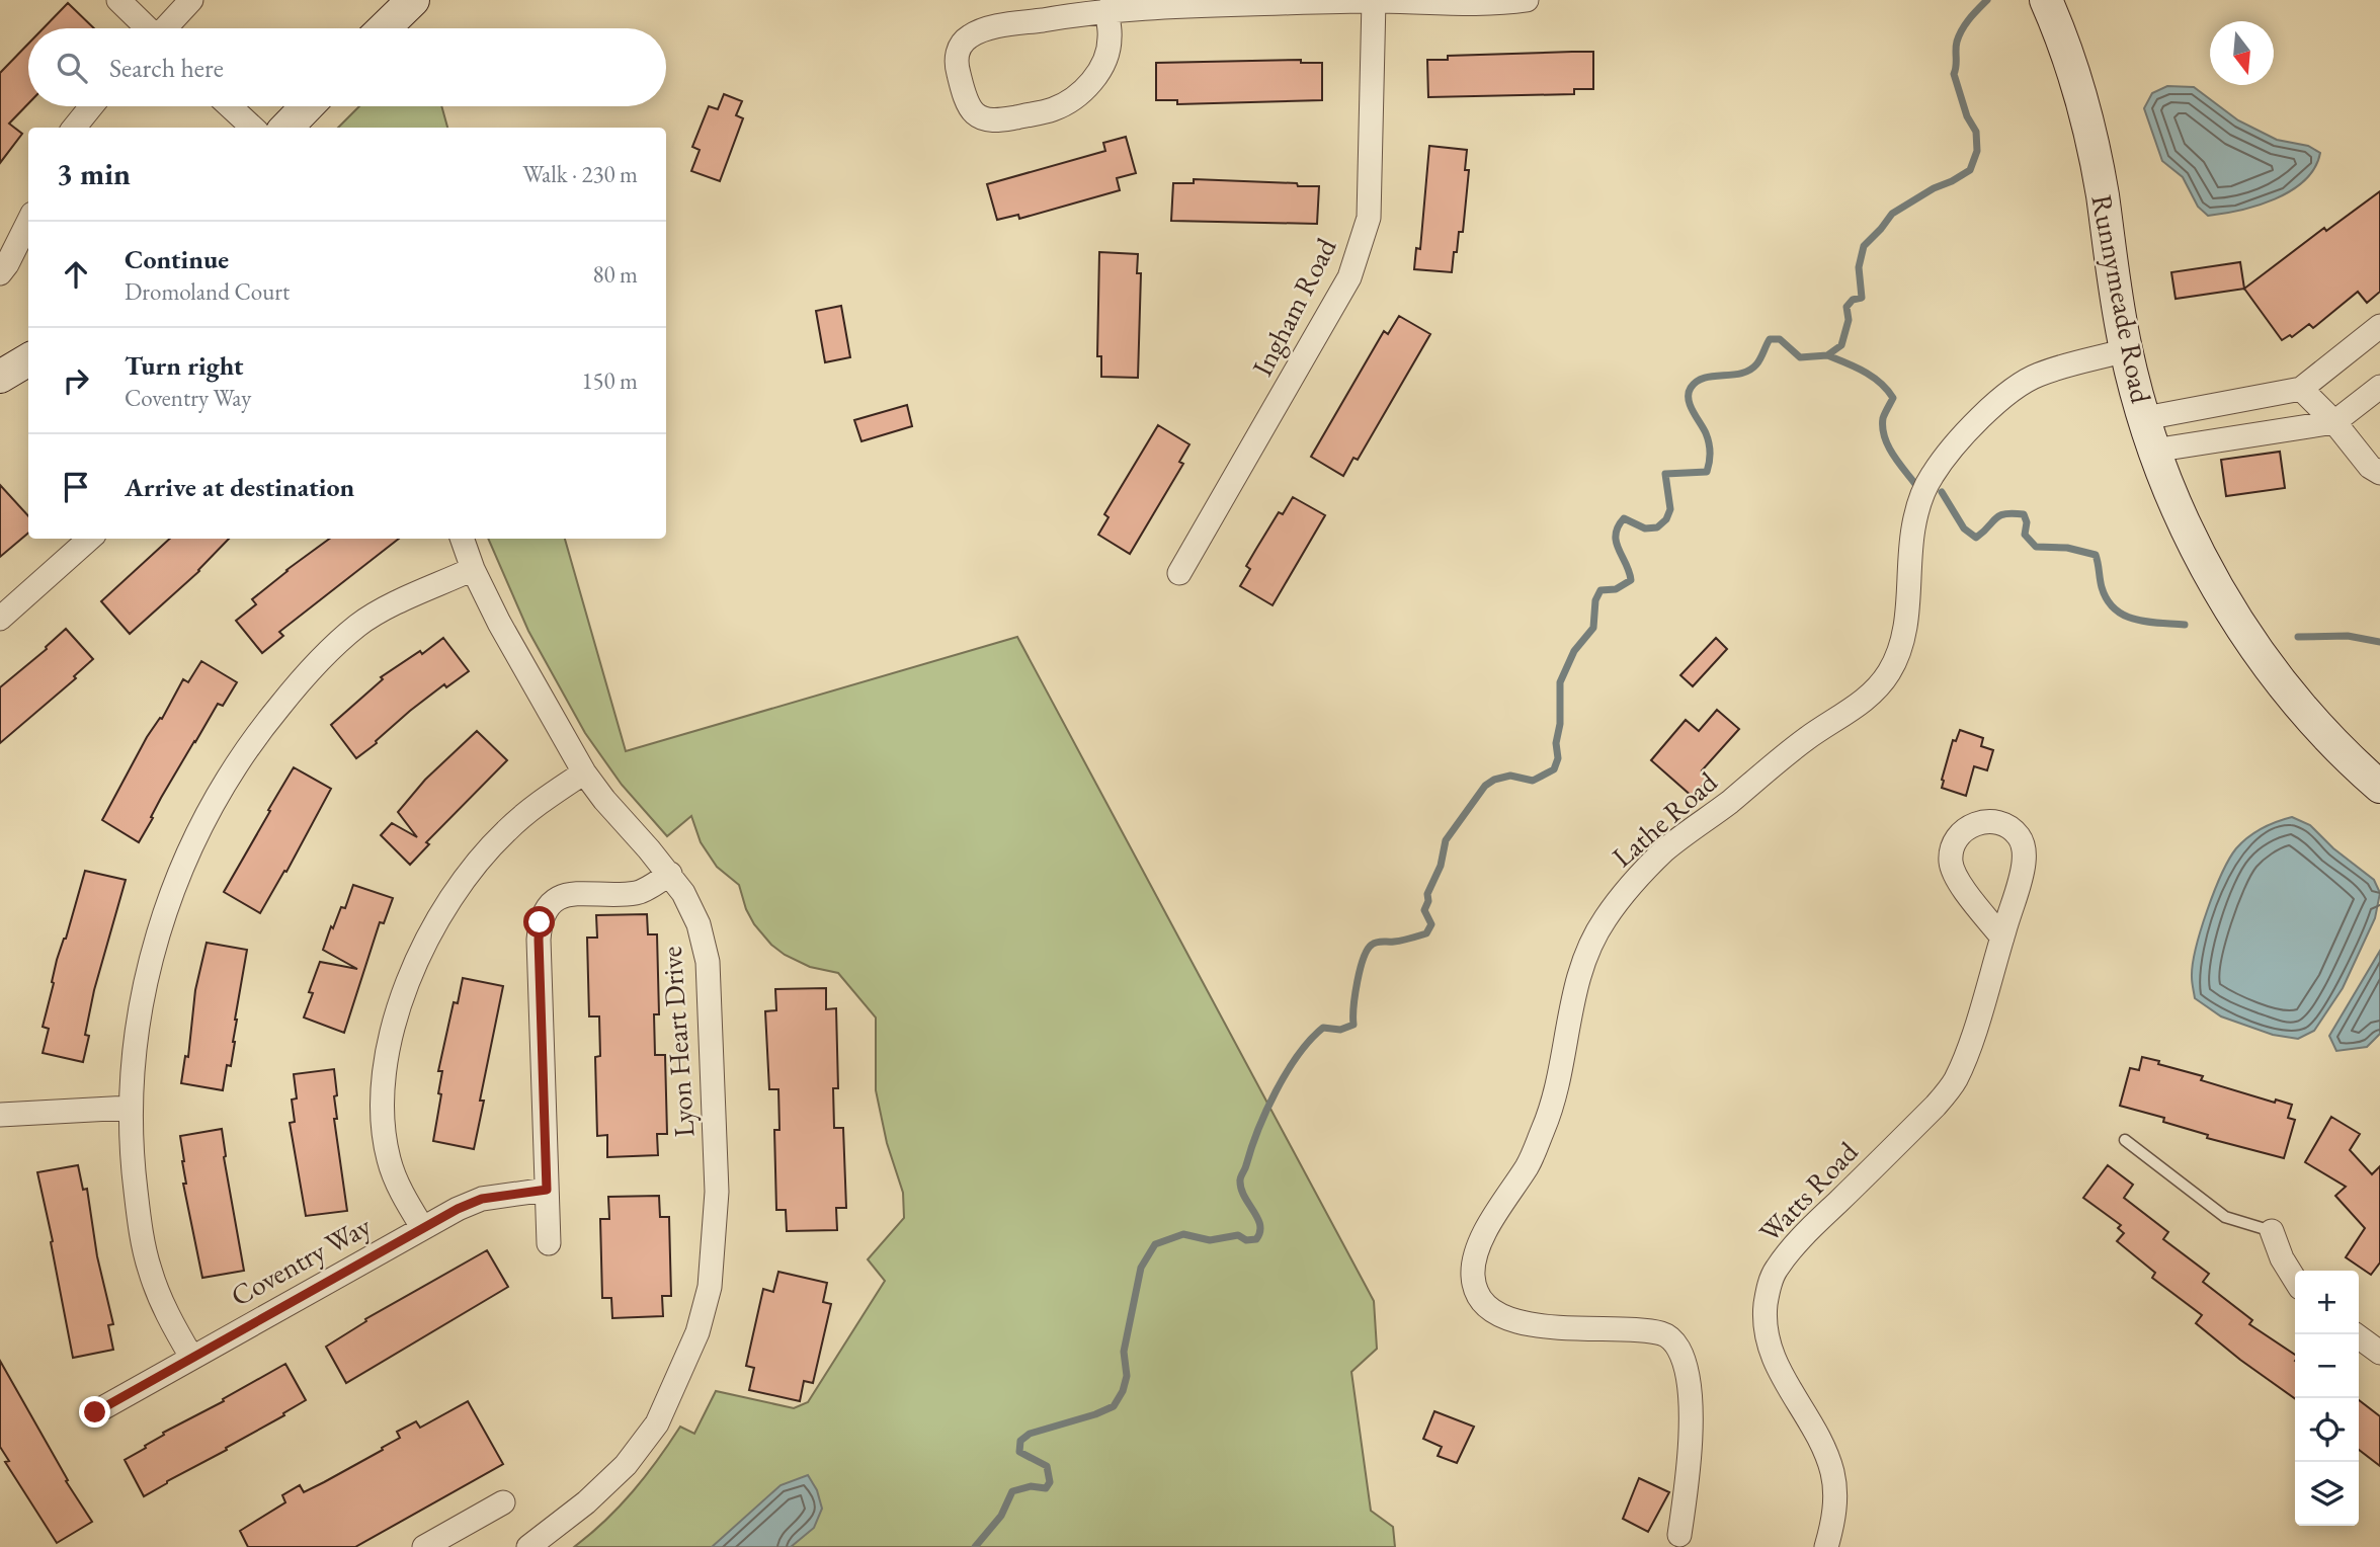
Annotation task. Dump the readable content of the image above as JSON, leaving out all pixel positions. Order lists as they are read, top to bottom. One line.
{"streets":{"street":["Runnymeade Road","Ingham Road","Lathe Road","Lyon Heart Drive","Watts Road","Coventry Way"]},"crossings":[["Runnymeade Road","Lathe Road"]],"north":"bottom","page":{"search":"Search here","heading":["3 min","Walk · 230 m"],"list":[["Continue","Dromoland Court","80 m"],["Turn right","Coventry Way","150 m"],"Arrive at destination"],"map_buttons":["+","−"]}}
